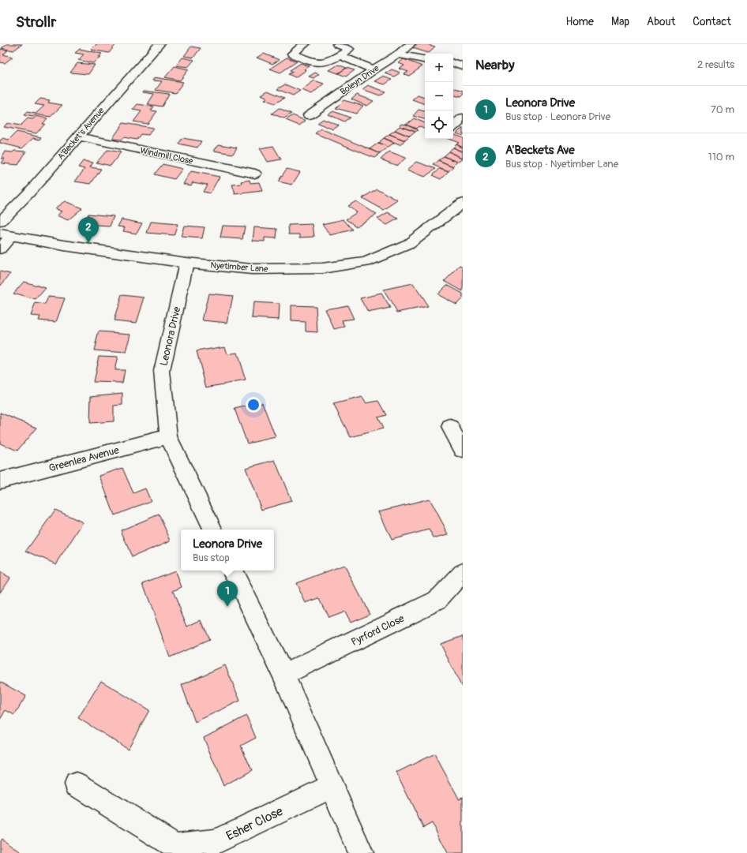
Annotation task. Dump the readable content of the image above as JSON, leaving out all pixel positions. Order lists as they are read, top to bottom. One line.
{"streets":{"street":["Boleyn Drive","A'Becket's Avenue","Windmill Close","Nyetimber Lane","Leonora Drive","Greenlea Avenue","Pyrford Close","Esher Close"]},"crossings":[["A'Becket's Avenue","Windmill Close"],["Nyetimber Lane","Leonora Drive"],["Leonora Drive","Greenlea Avenue"]],"page":{"header":"Strollr","nav":["Home","Map","About","Contact"],"heading":["Nearby","2 results"],"map_buttons":["+","−"],"list":[{"mark":"1","name":"Leonora Drive","note":"Bus stop · Leonora Drive","value":"70 m"},{"mark":"2","name":"A'Beckets Ave","note":"Bus stop · Nyetimber Lane","value":"110 m"}],"pins":["2","1"],"popup":["Leonora Drive","Bus stop"]}}
